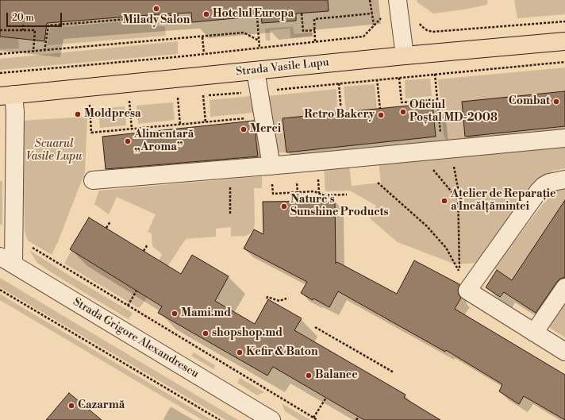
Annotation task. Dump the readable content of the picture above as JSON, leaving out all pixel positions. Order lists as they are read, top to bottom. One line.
{"streets":{"main road":["Strada Vasile Lupu"],"street":["Strada Grigore Alexandrescu"]},"parks":["Scuarul Vasile Lupu"],"places":["Milady Salon","Hotelul Europa","Combat","Oficiul Poștal MD-2008","Moldpresa","Retro Bakery","Merci","Alimentară „Aroma”","Atelier de Reparație a Încălțămintei","Nature's Sunshine Products","Mami.md","shopshop.md","Kefir & Baton","Balance","Cazarmă"],"scale_bar":"20 m"}
